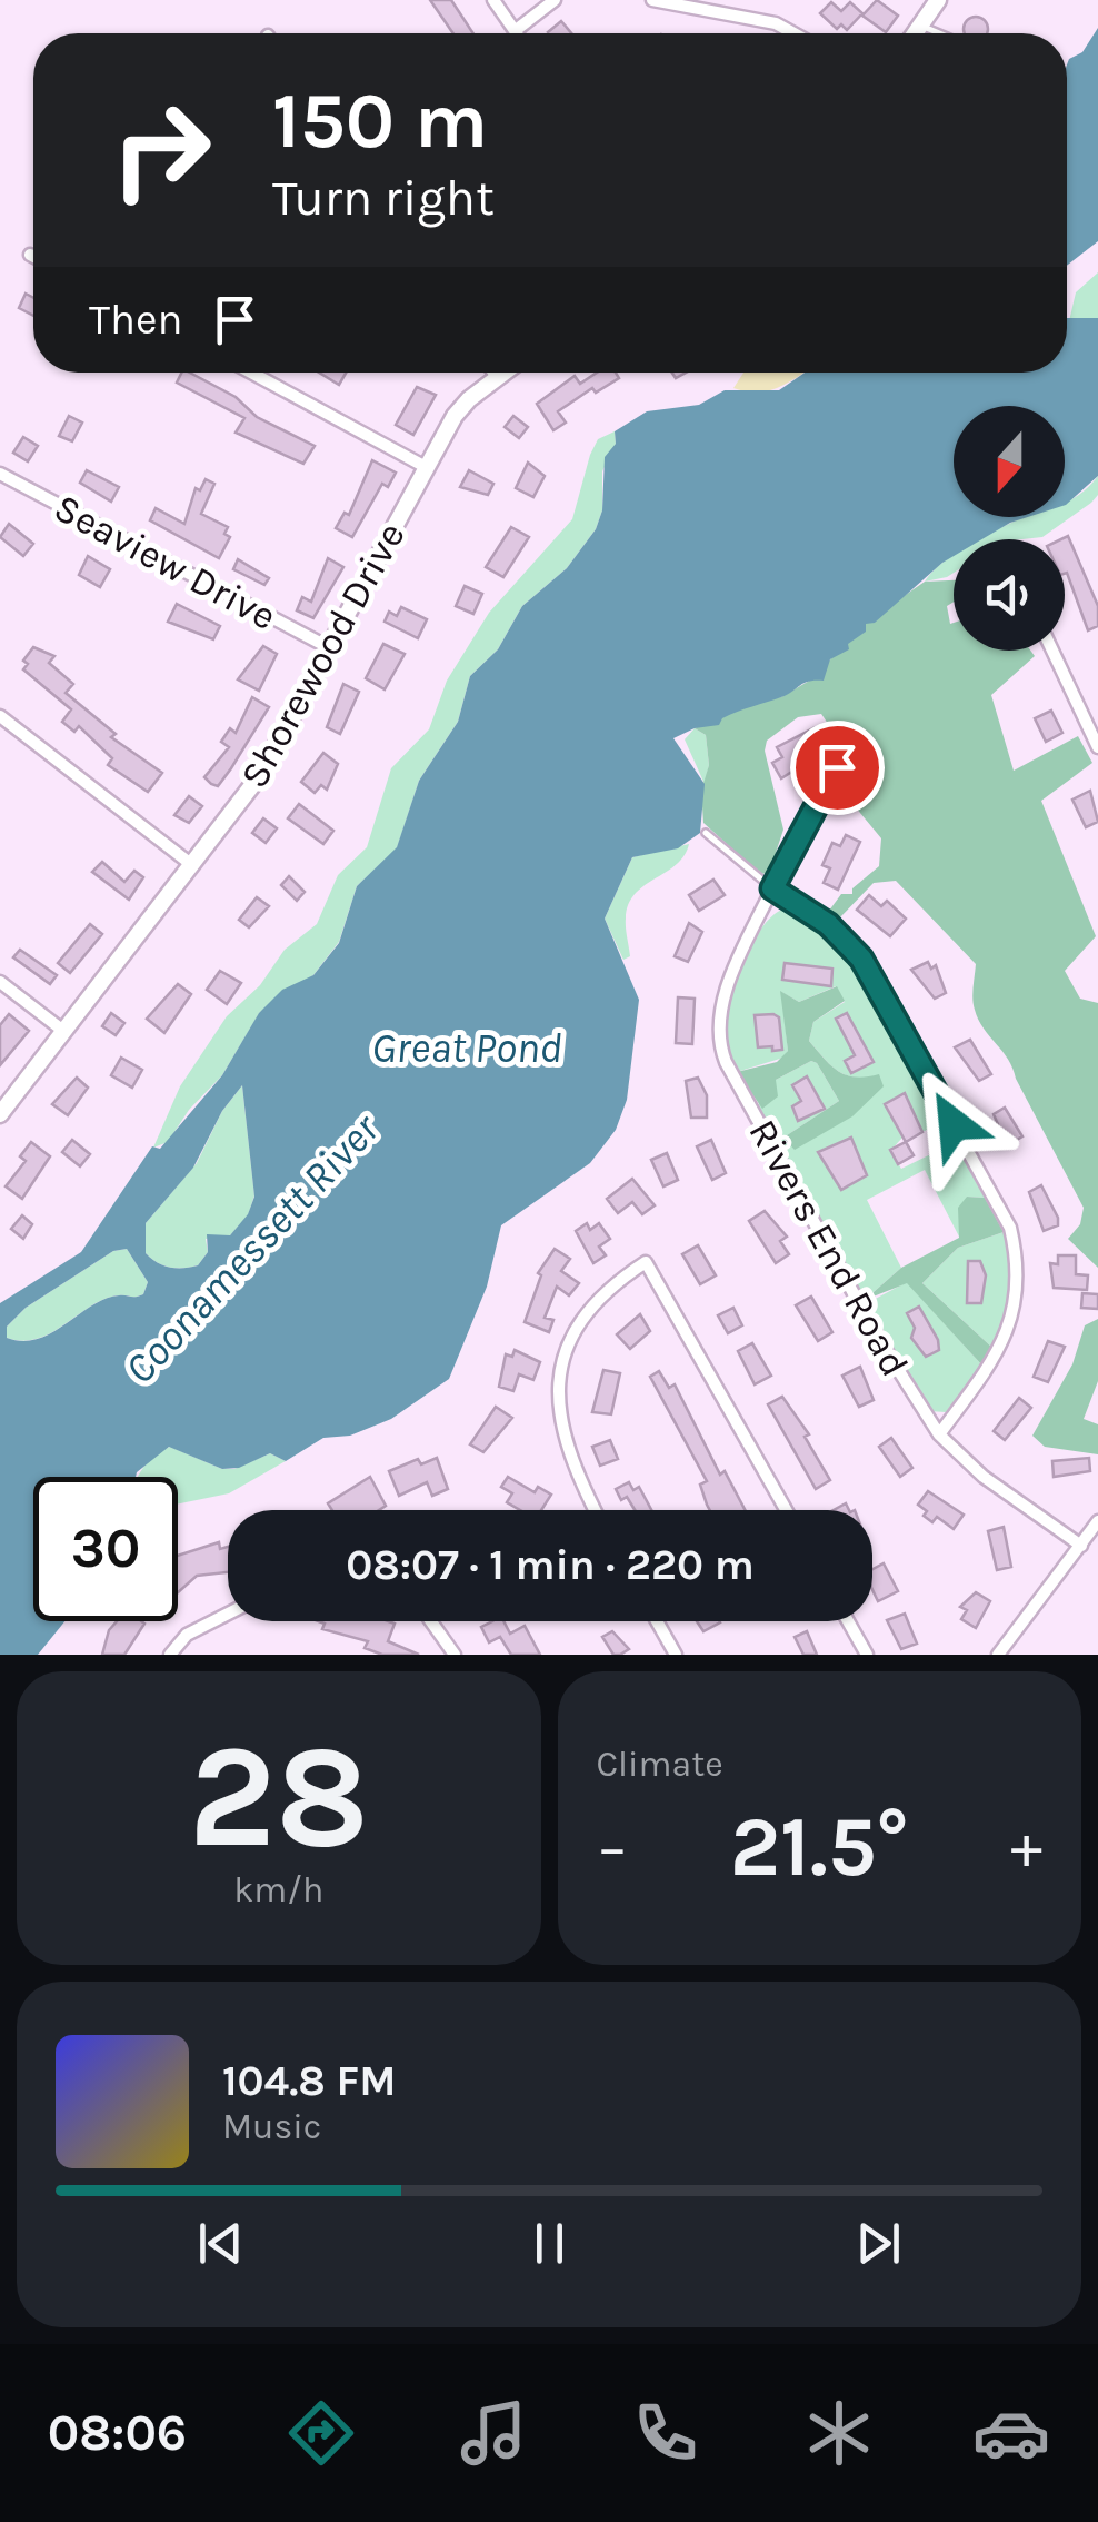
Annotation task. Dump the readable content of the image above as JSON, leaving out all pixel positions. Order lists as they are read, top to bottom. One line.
{"streets":{"street":["Seaview Drive","Shorewood Drive","Rivers End Road"]},"crossings":[["Seaview Drive","Shorewood Drive"]],"water":["Great Pond","Coonamessett River"],"north":"bottom","page":{"turn":["150 m","Turn right"],"then":"Then","limit":"30","trip":"08:07 · 1 min · 220 m","tile":[["28","km/h"],"Climate"],"heat":["−","21.5°","+"],"song":["104.8 FM","Music"],"tabs":"08:06"}}
